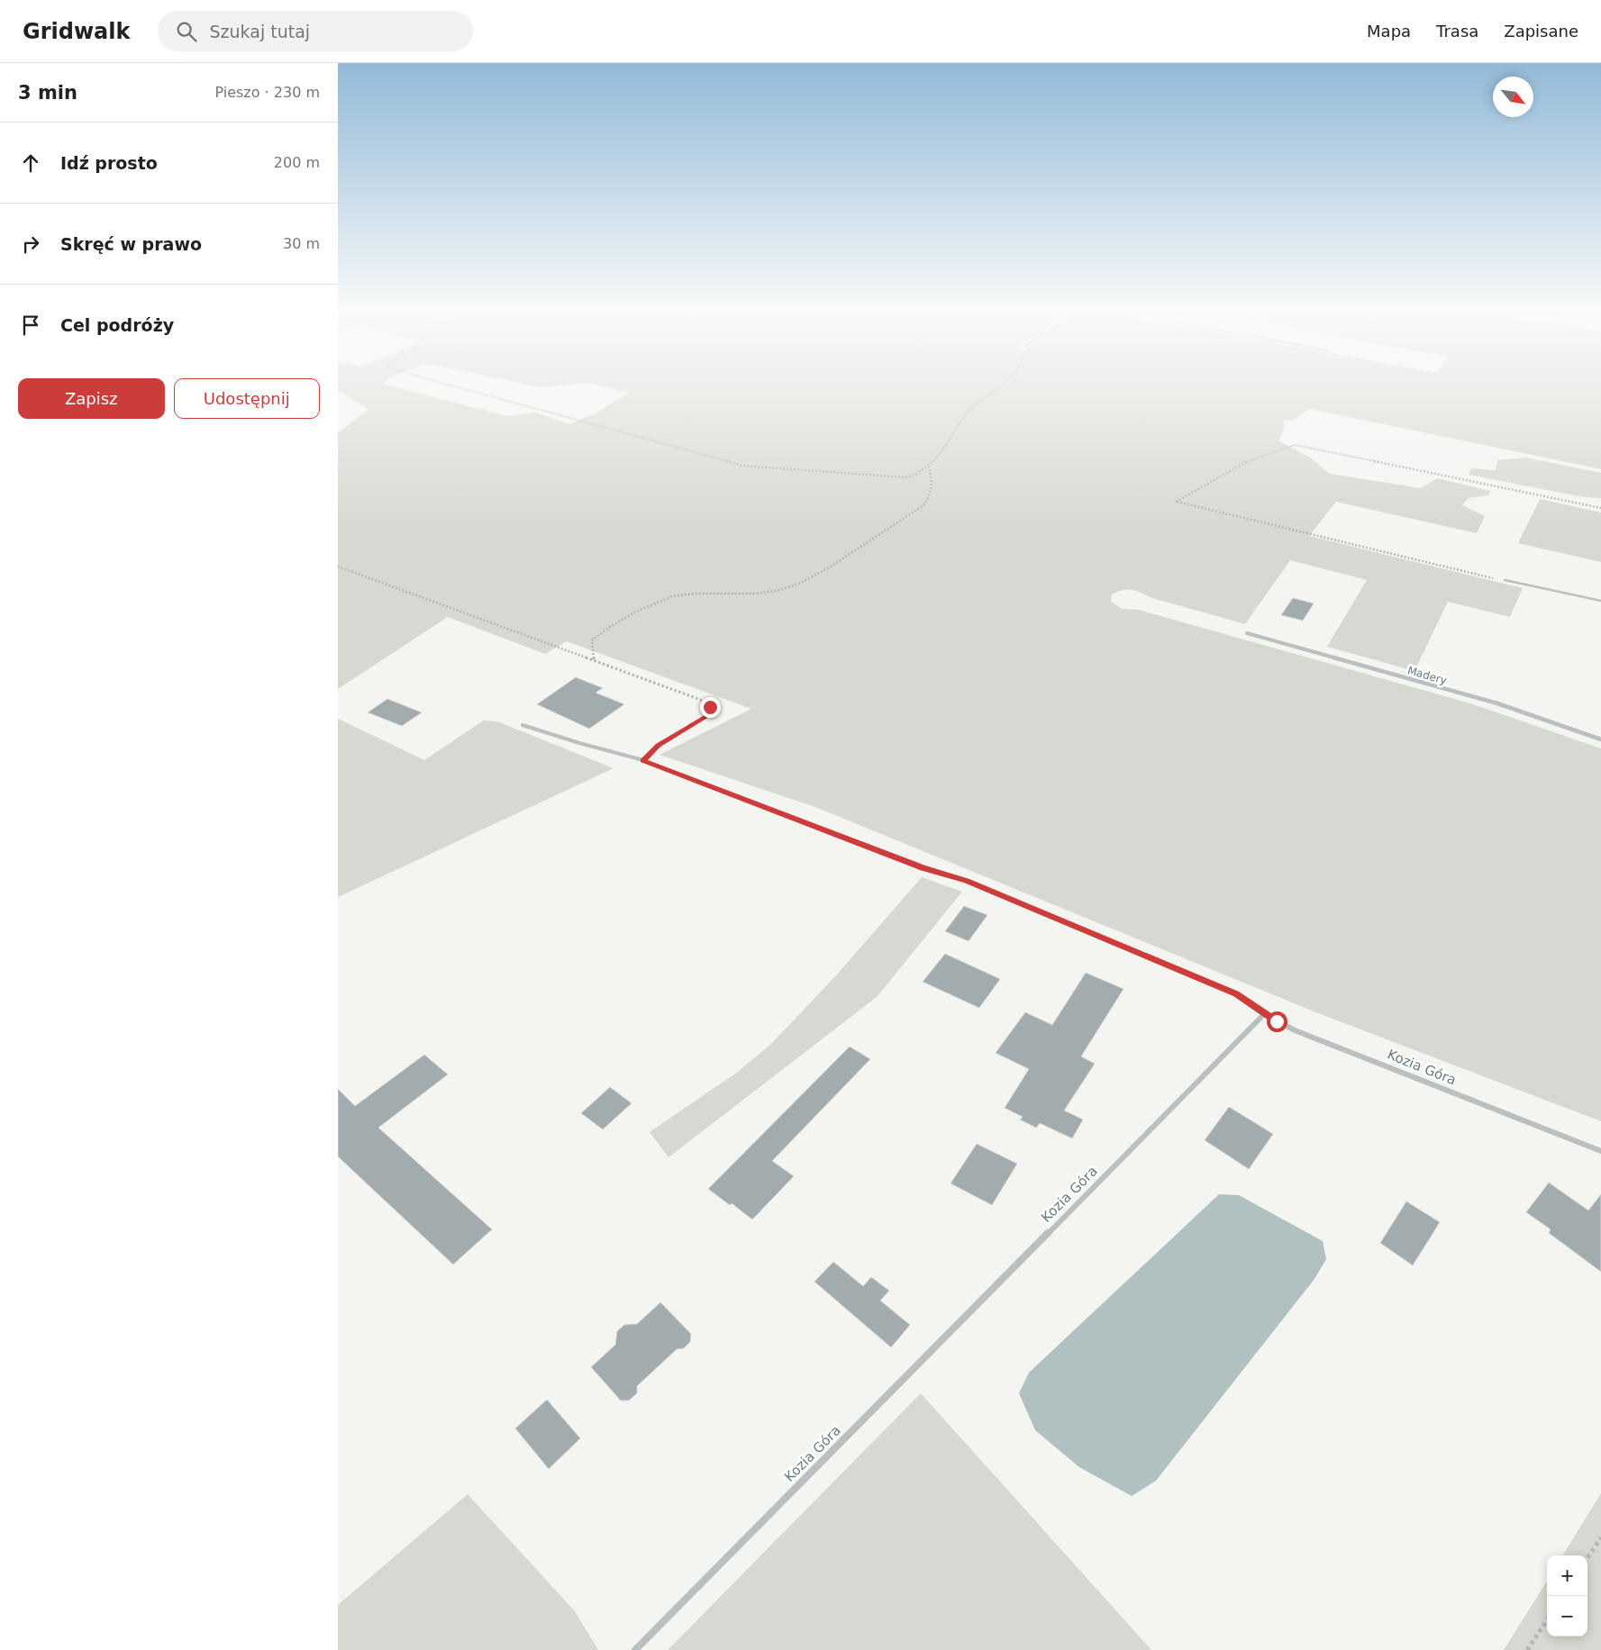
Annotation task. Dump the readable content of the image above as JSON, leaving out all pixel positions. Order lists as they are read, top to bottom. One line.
{"streets":{"street":["Madery","Kozia Góra"]},"north":"bottom right","page":{"header":"Gridwalk","search":"Szukaj tutaj","nav":["Mapa","Trasa","Zapisane"],"heading":["3 min","Pieszo · 230 m"],"list":[["Idź prosto","200 m"],["Skręć w prawo","30 m"],"Cel podróży"],"buttons":["Zapisz","Udostępnij"],"map_buttons":["+","−"]}}
